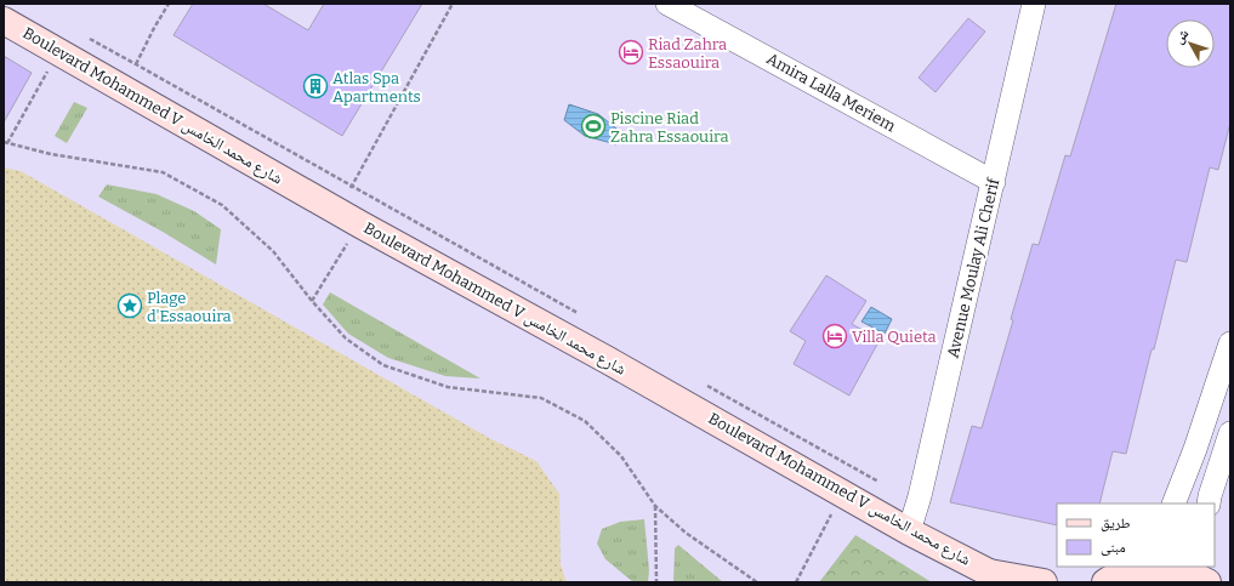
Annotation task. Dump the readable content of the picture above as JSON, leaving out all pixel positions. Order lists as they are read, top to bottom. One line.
{"streets":{"street":["Amira Lalla Meriem","Boulevard Mohammed V شارع محمد الخامس","Avenue Moulay Ali Cherif"]},"crossings":[["Amira Lalla Meriem","Avenue Moulay Ali Cherif"],["Boulevard Mohammed V شارع محمد الخامس","Avenue Moulay Ali Cherif"]],"places":{"hotel":["Riad Zahra Essaouira","Villa Quieta"],"building":["Atlas Spa Apartments"],"sports":["Piscine Riad Zahra Essaouira"],"place":["Plage d'Essaouira"]},"legend":["طريق","مبنى"],"north":"top left"}
